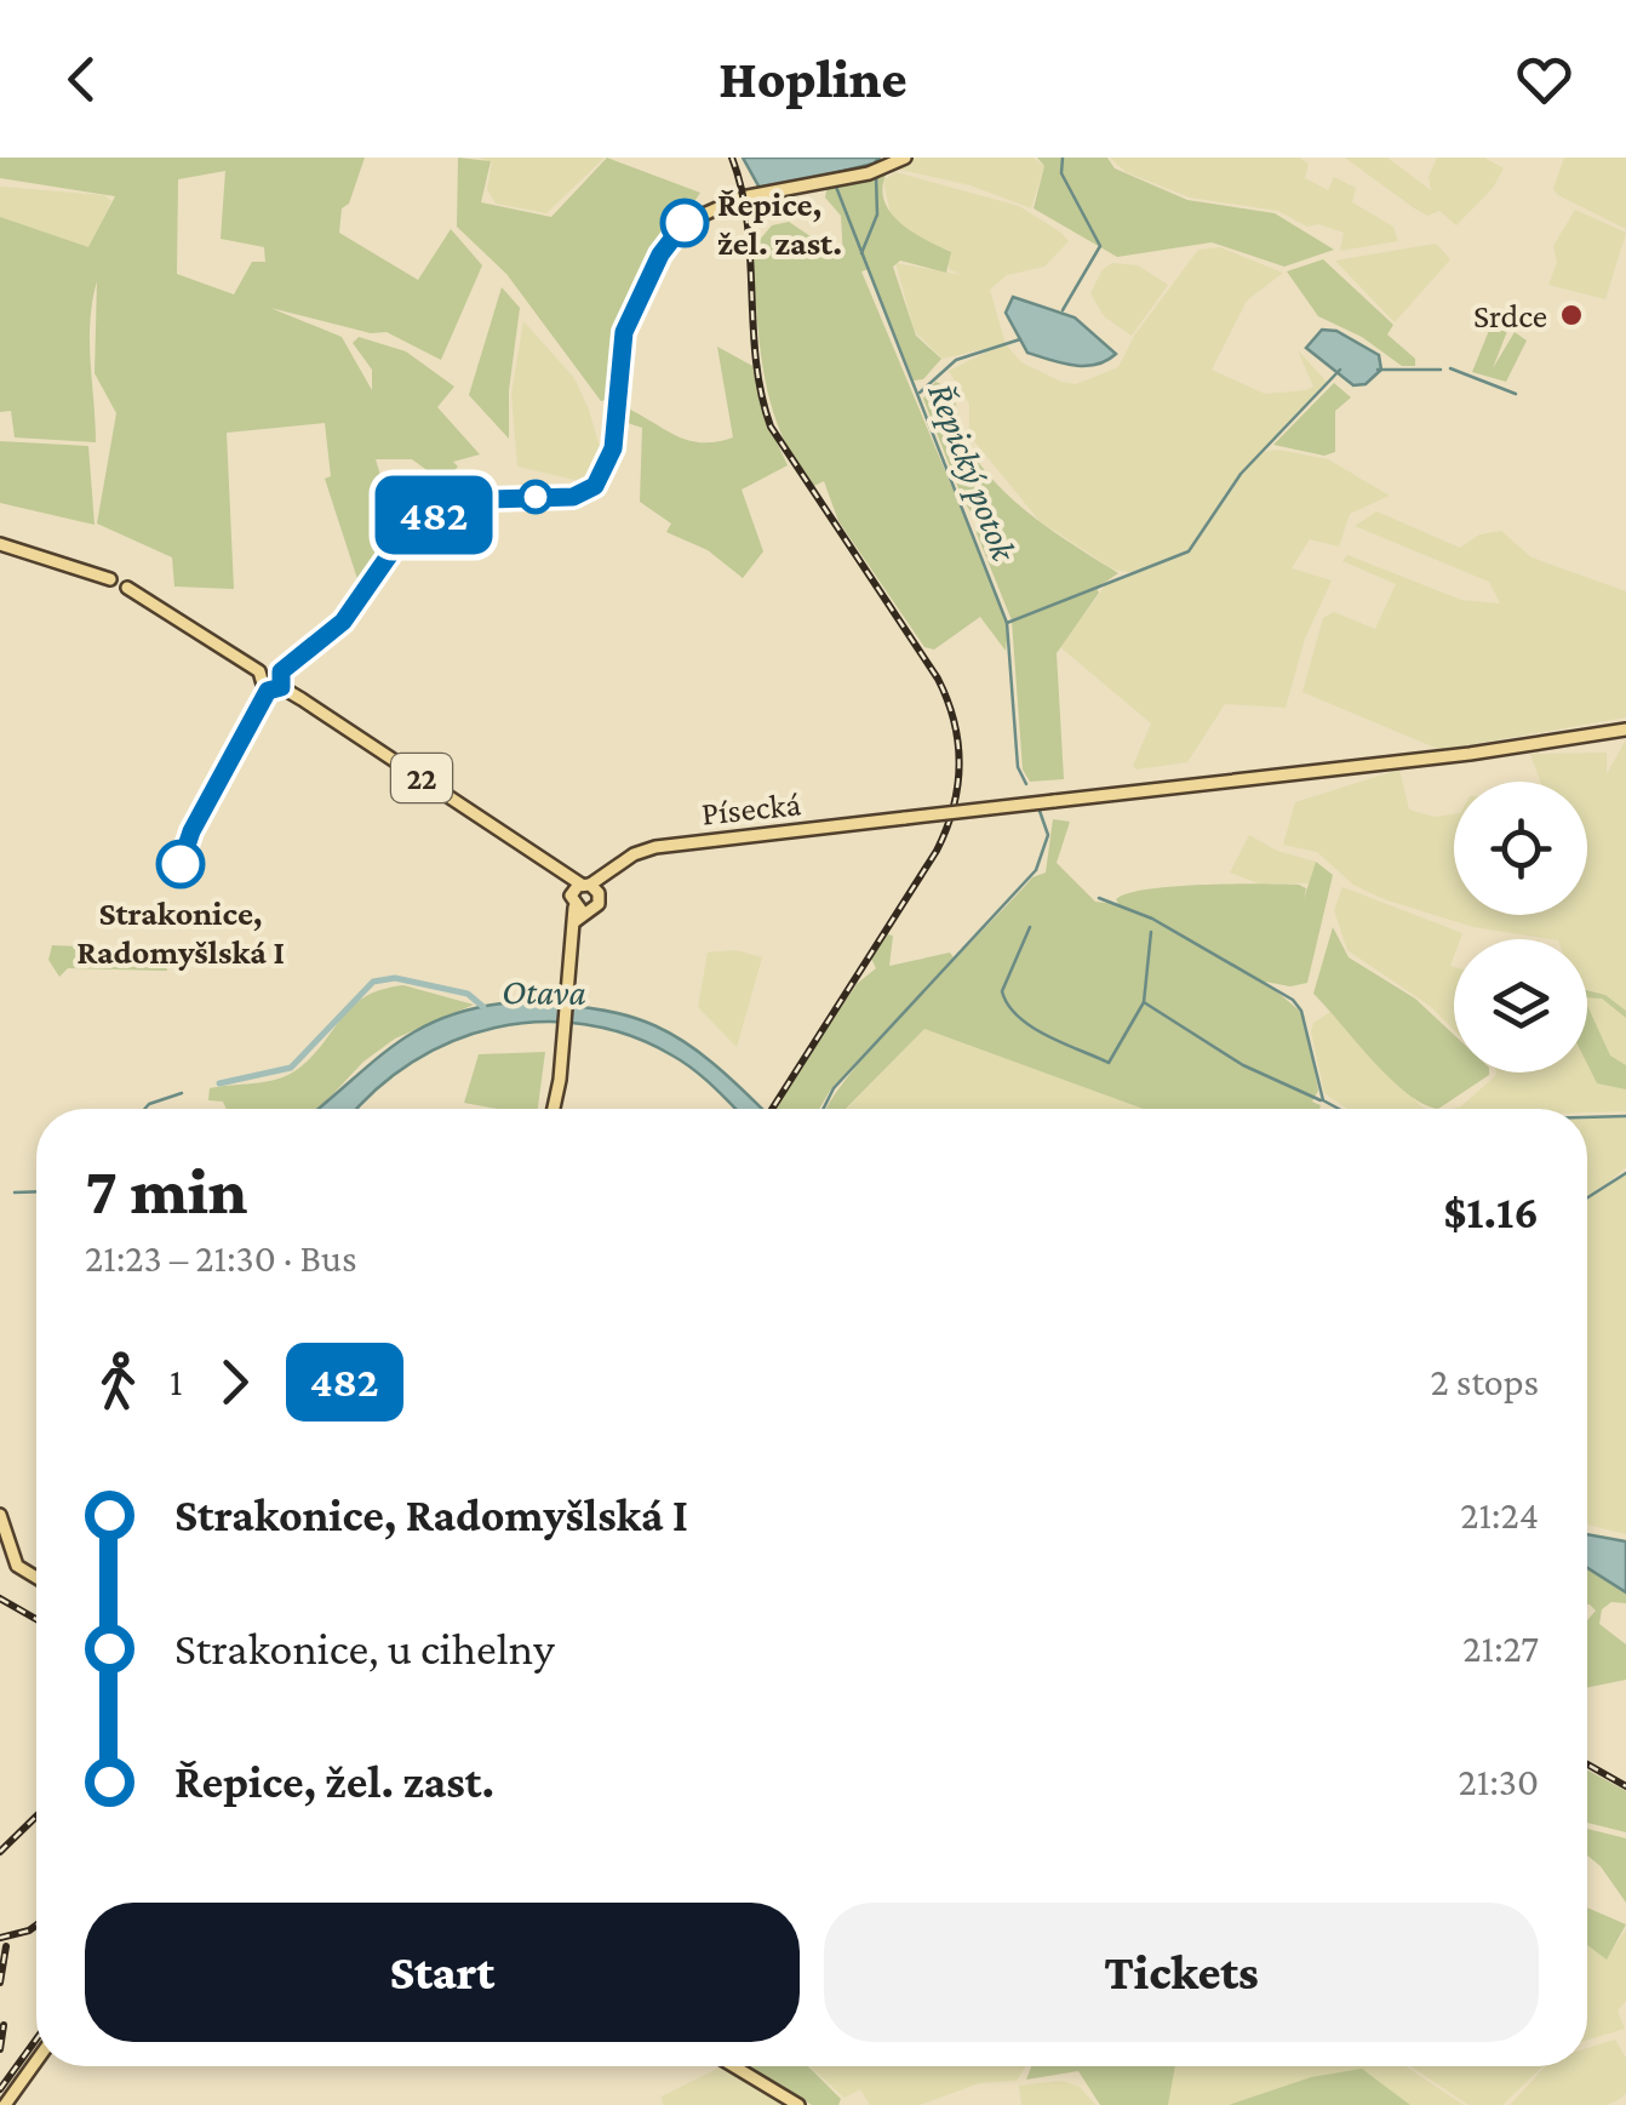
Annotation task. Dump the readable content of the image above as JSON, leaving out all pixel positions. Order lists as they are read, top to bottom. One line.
{"streets":{"main road":["22","Písecká"]},"crossings":[["22","Písecká"]],"water":["Řepický potok","Otava"],"places":["Řepice, žel. zast.","Srdce","Strakonice, Radomyšlská I"],"lines":["bus line 482"],"page":{"header":"Hopline","on_map":"482","heading":["7 min","21:23 – 21:30 · Bus","$1.16"],"legs":["1","482","2 stops"],"list":[{"name":"Strakonice, Radomyšlská I","value":"21:24"},{"name":"Strakonice, u cihelny","value":"21:27"},{"name":"Řepice, žel. zast.","value":"21:30"}],"buttons":["Start","Tickets"]}}
